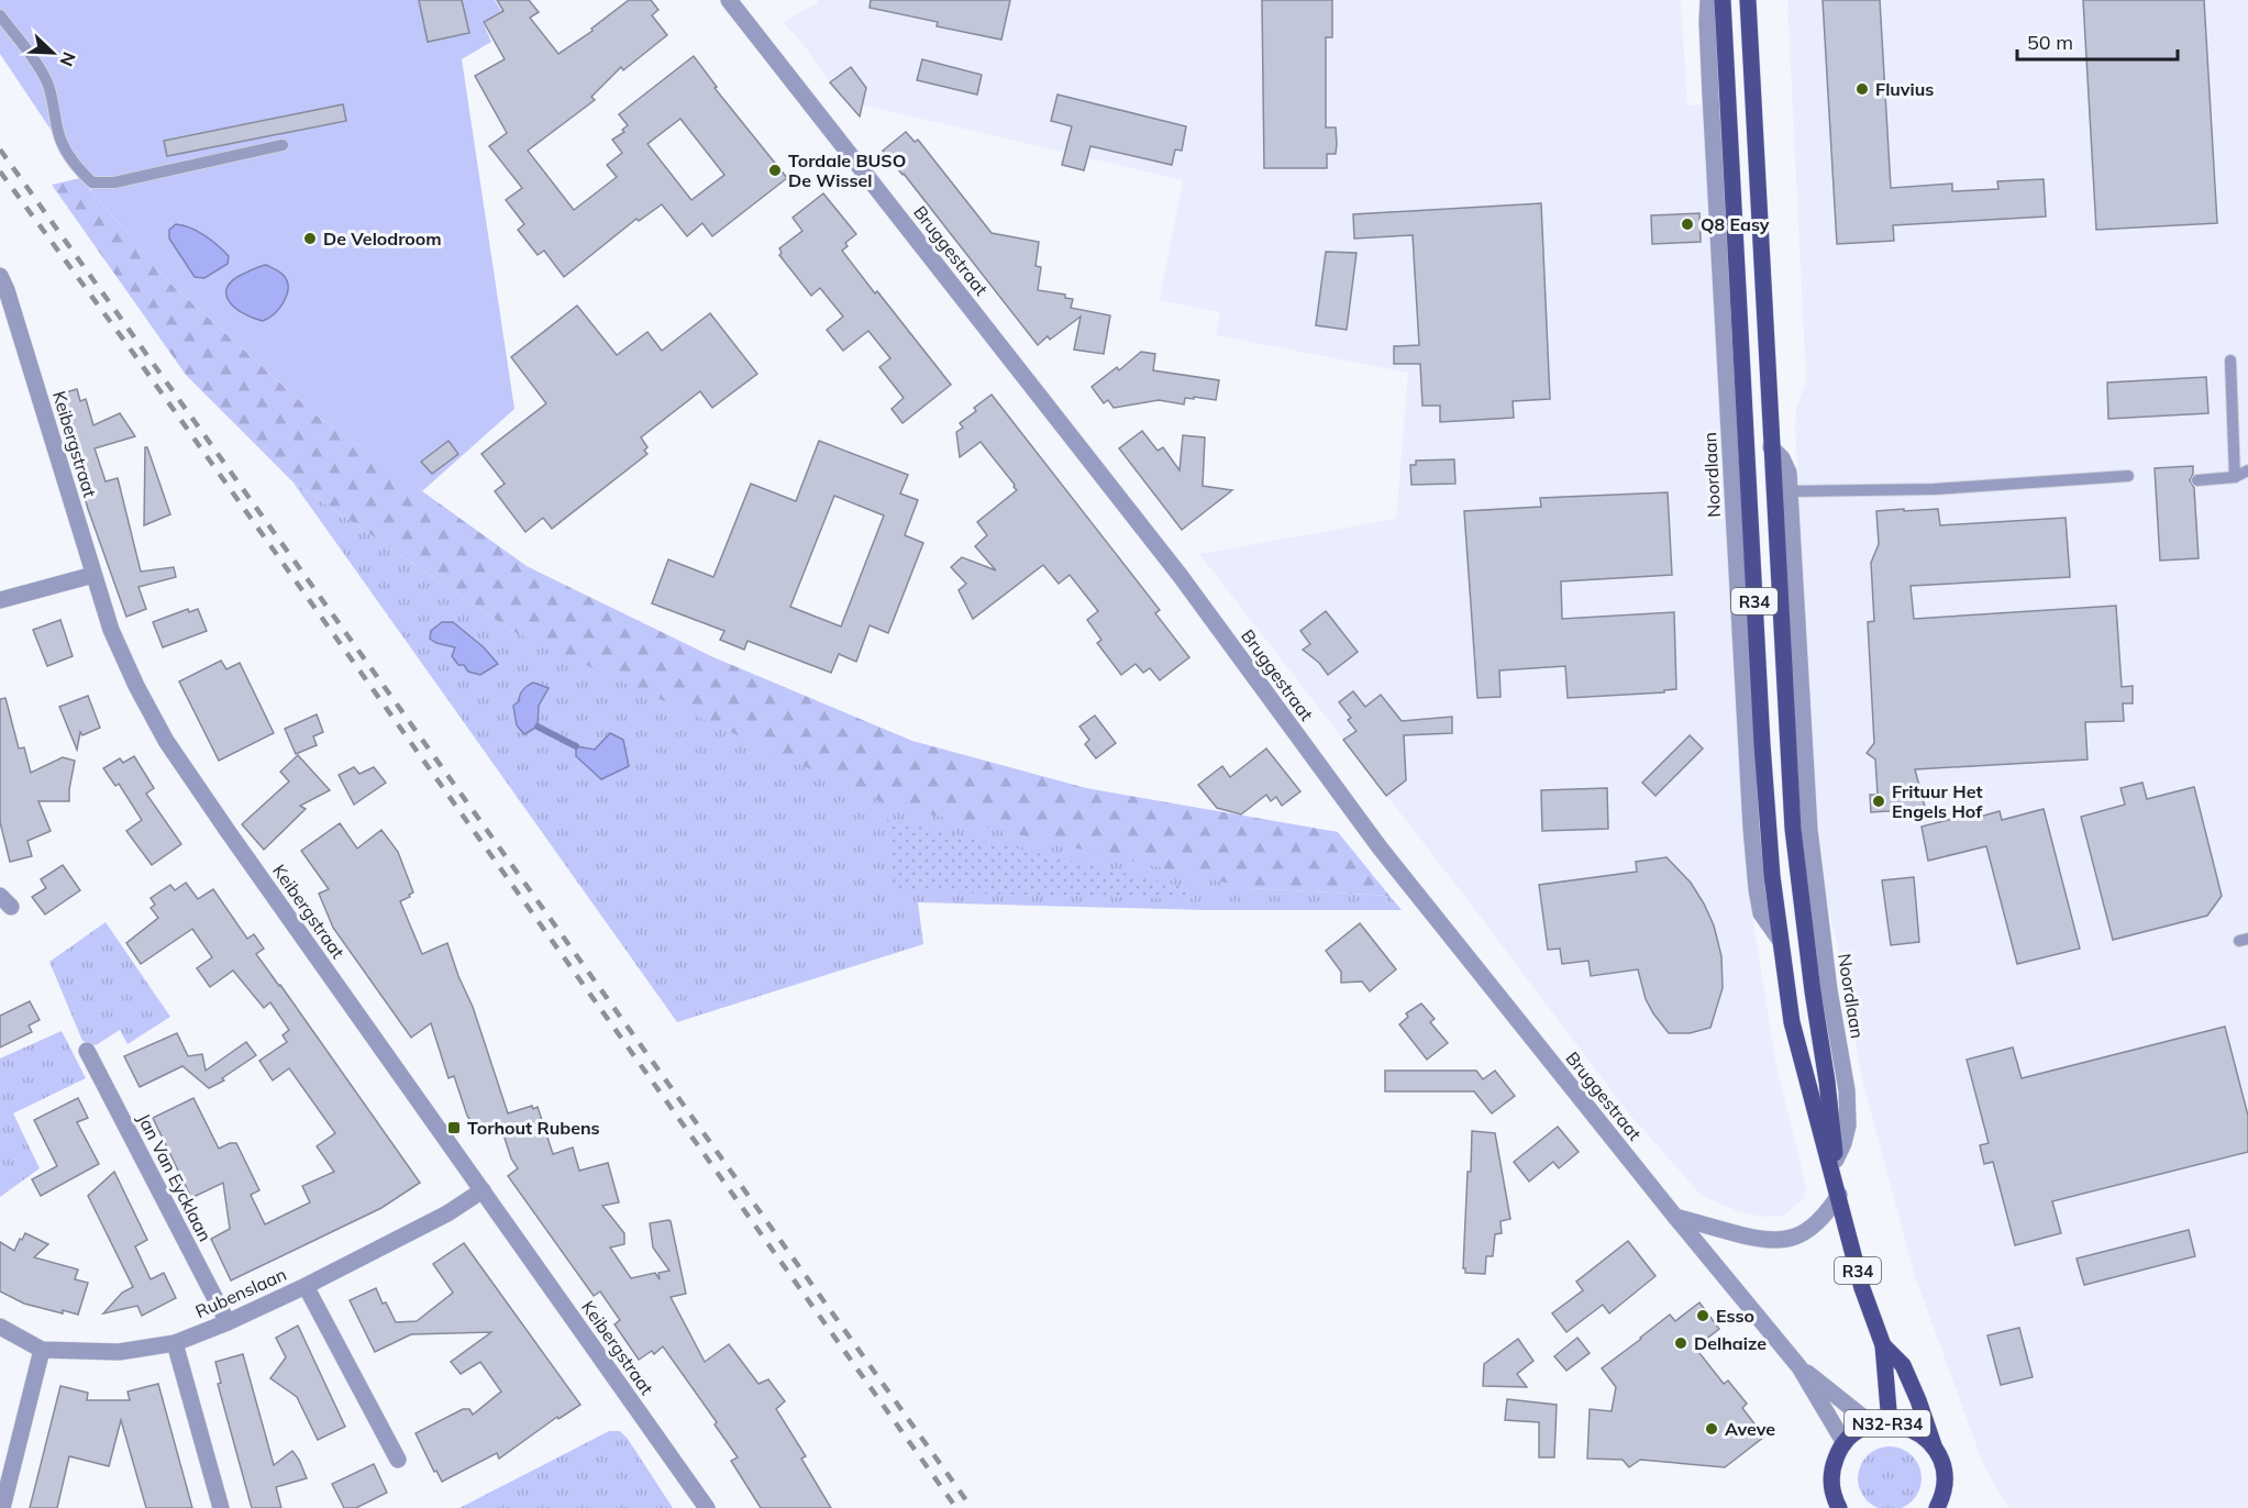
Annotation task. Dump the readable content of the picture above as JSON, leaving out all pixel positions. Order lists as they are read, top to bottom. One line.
{"streets":{"main road":["Noordlaan","R34","N32-R34"],"street":["Bruggestraat","Keibergstraat","Jan Van Eycklaan","Rubenslaan"]},"crossings":[["Bruggestraat","N32-R34"],["Keibergstraat","Rubenslaan"],["Noordlaan","N32-R34"],["Jan Van Eycklaan","Rubenslaan"]],"places":{"other":["Fluvius","Tordale BUSO De Wissel","Q8 Easy","De Velodroom","Frituur Het Engels Hof","Esso","Delhaize","Aveve"],"transit":["Torhout Rubens"]},"scale_bar":"50 m","north":"bottom right"}
